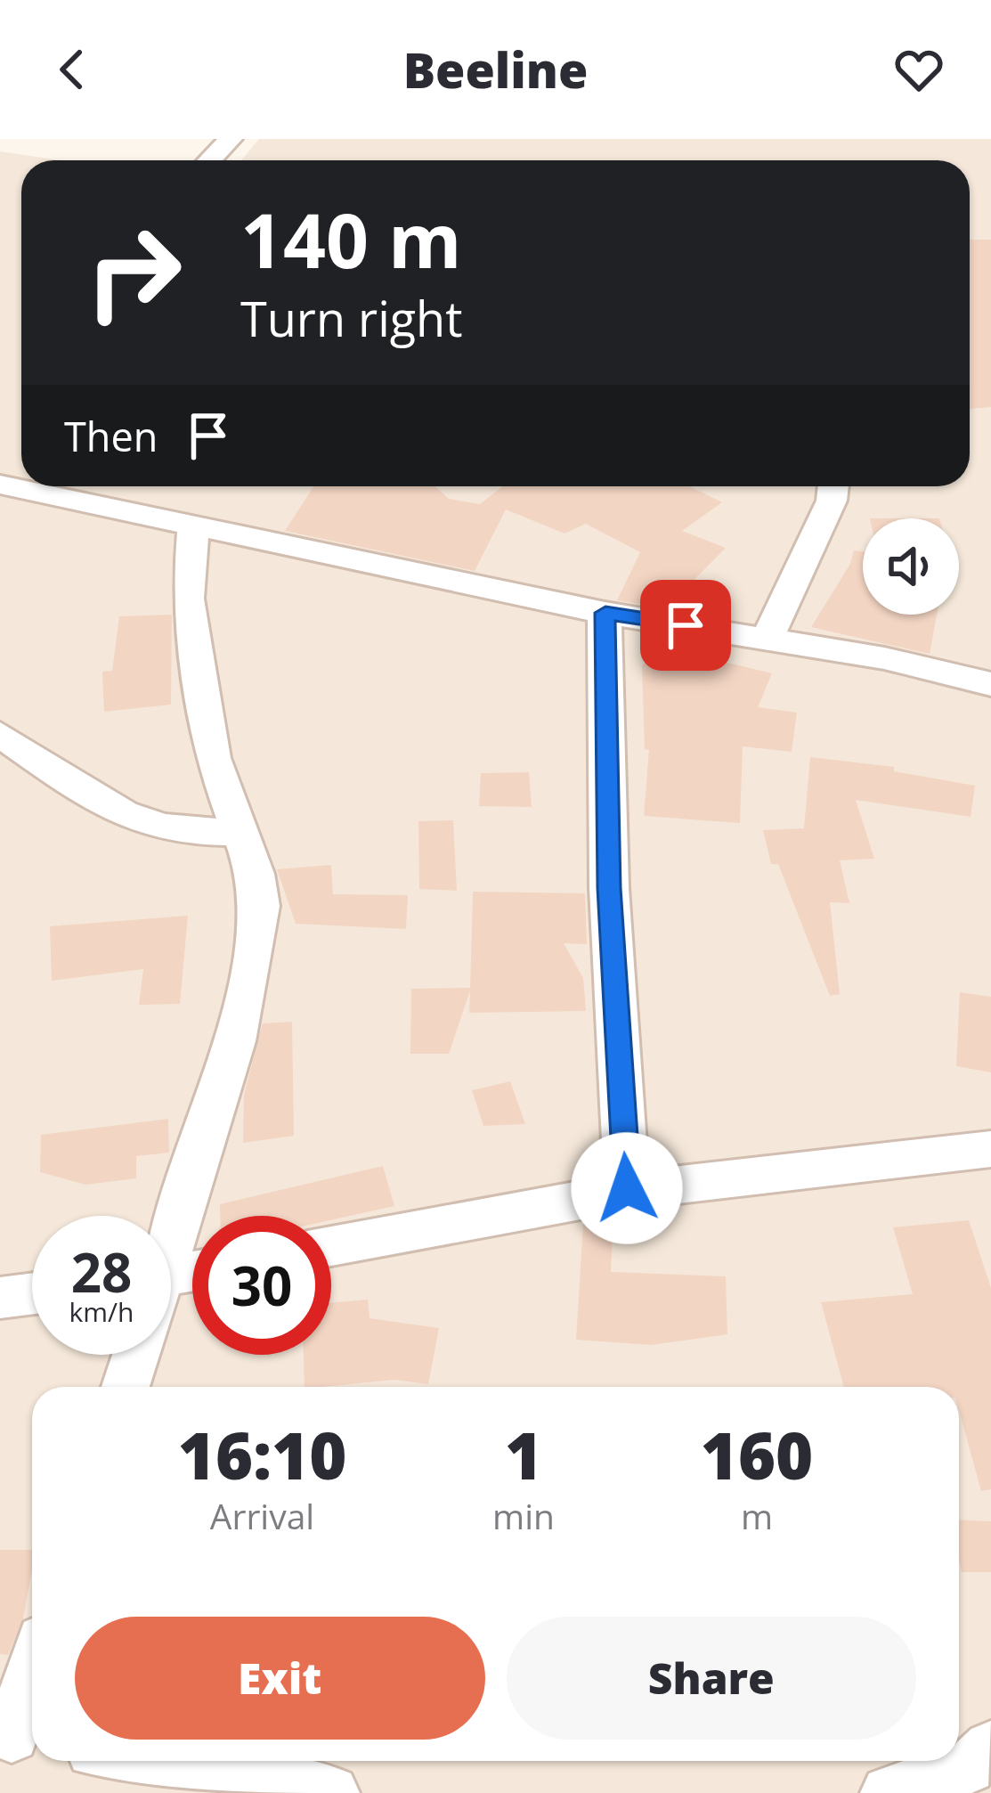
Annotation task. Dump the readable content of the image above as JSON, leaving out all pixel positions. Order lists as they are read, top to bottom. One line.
{"page":{"header":"Beeline","turn":["140 m","Turn right"],"then":"Then","speed":"28 km/h","limit":"30","eta":["16:10","Arrival","1","min","160","m"],"buttons":["Exit","Share"]}}
